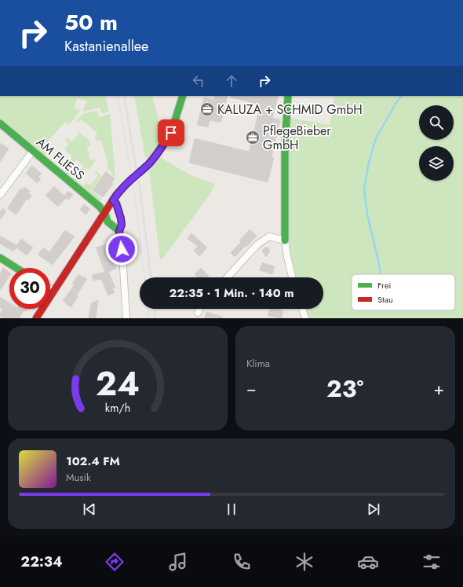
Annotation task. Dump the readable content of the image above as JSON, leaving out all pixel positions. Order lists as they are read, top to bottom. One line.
{"streets":{"street":["AM FLIESS"]},"places":{"office":["KALUZA + SCHMID GmbH","PflegeBieber GmbH"]},"legend":["Frei","Stau"],"page":{"turn":["50 m","Kastanienallee"],"limit":"30","trip":"22:35 · 1 Min. · 140 m","tile":"Klima","heat":["−","23°","+"],"song":["102.4 FM","Musik"],"tabs":"22:34","gauge":["24","km/h"]}}
